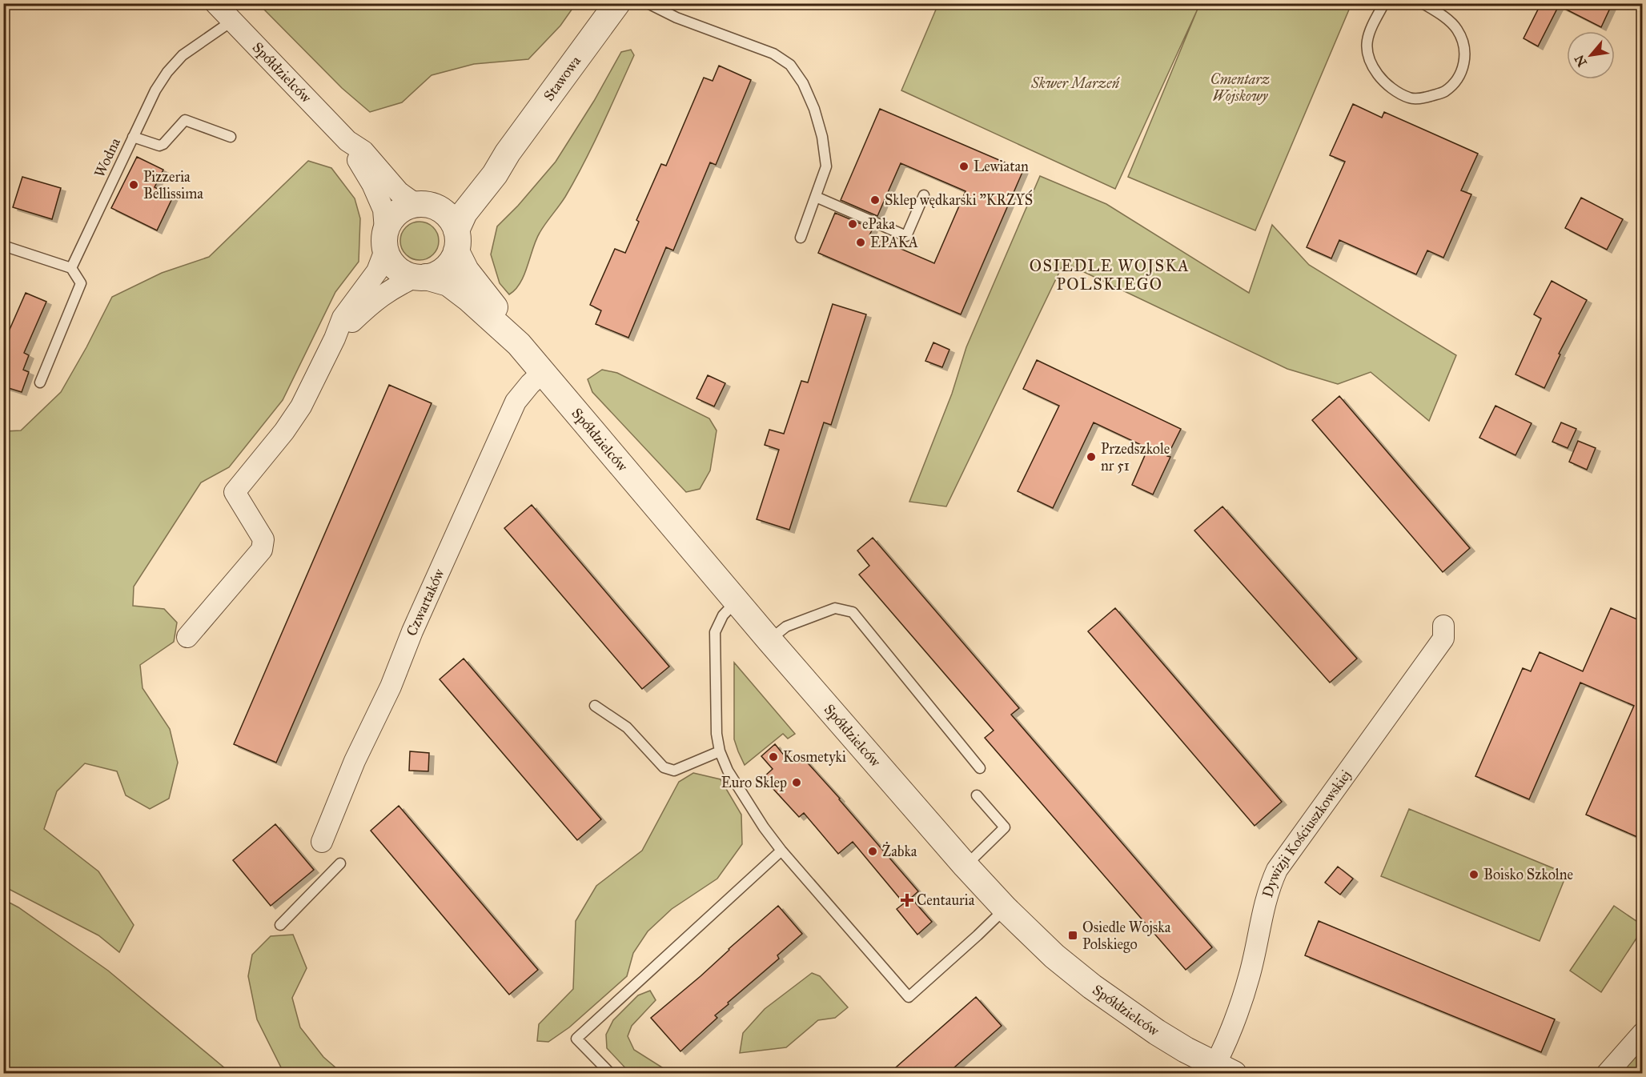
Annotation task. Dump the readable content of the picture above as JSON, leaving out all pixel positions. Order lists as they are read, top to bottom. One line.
{"streets":{"street":["Spółdzielców","Stawowa","Czwartaków","Dywizji Kościuszkowskiej"],"lane":["Wodna"]},"crossings":[["Spółdzielców","Stawowa"],["Spółdzielców","Wodna"],["Spółdzielców","Czwartaków"],["Spółdzielców","Dywizji Kościuszkowskiej"]],"districts":["OSIEDLE WOJSKA POLSKIEGO"],"parks":["Cmentarz Wojskowy","Skwer Marzeń"],"places":{"other":["Lewiatan","Pizzeria Bellissima","Sklep wędkarski \"KRZYŚ","ePaka","EPAKA","Przedszkole nr 51","Kosmetyki","Euro Sklep","Żabka","Boisko Szkolne"],"health":["Centauria"],"transit":["Osiedle Wojska Polskiego"]},"north":"bottom left"}
